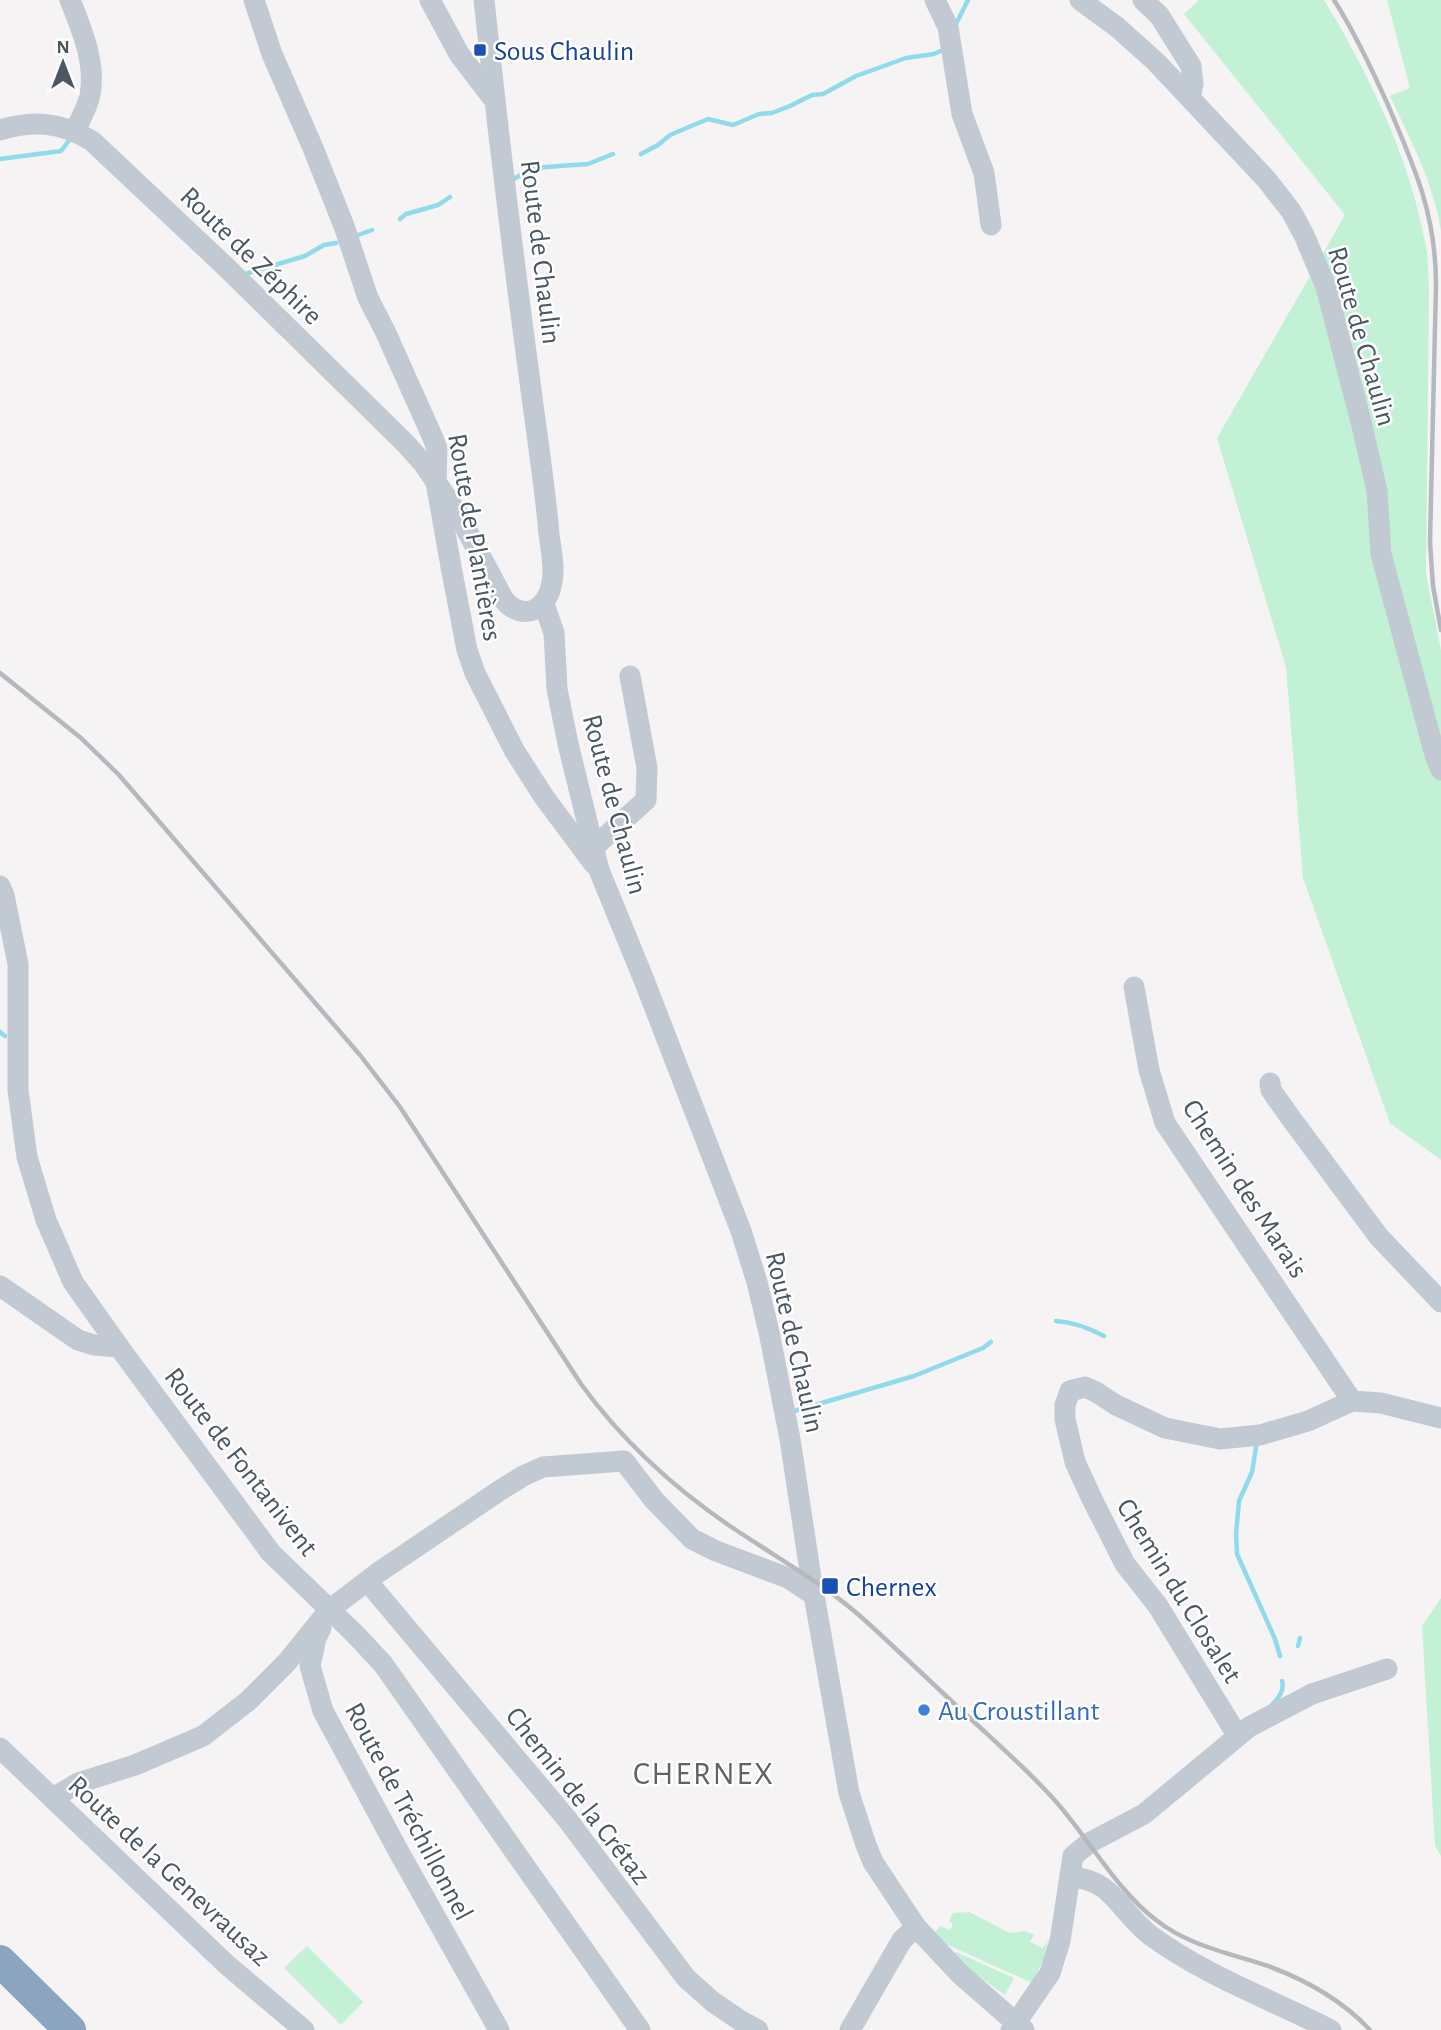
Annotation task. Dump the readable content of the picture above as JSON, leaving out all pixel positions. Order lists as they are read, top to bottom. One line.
{"streets":{"street":["Route de Chaulin","Route de Zéphire","Route de Plantières","Chemin des Marais","Route de Fontanivent","Chemin du Closalet","Chemin de la Crétaz","Route de Tréchillonnel","Route de la Genevrausaz"]},"crossings":[["Route de Chaulin","Route de Zéphire"],["Route de Chaulin","Route de Plantières"],["Route de Zéphire","Route de Plantières"],["Chemin des Marais","Chemin du Closalet"],["Route de Fontanivent","Route de Tréchillonnel"]],"districts":["CHERNEX"],"places":{"transit":["Sous Chaulin","Chernex"],"other":["Au Croustillant"]},"north":"top"}
